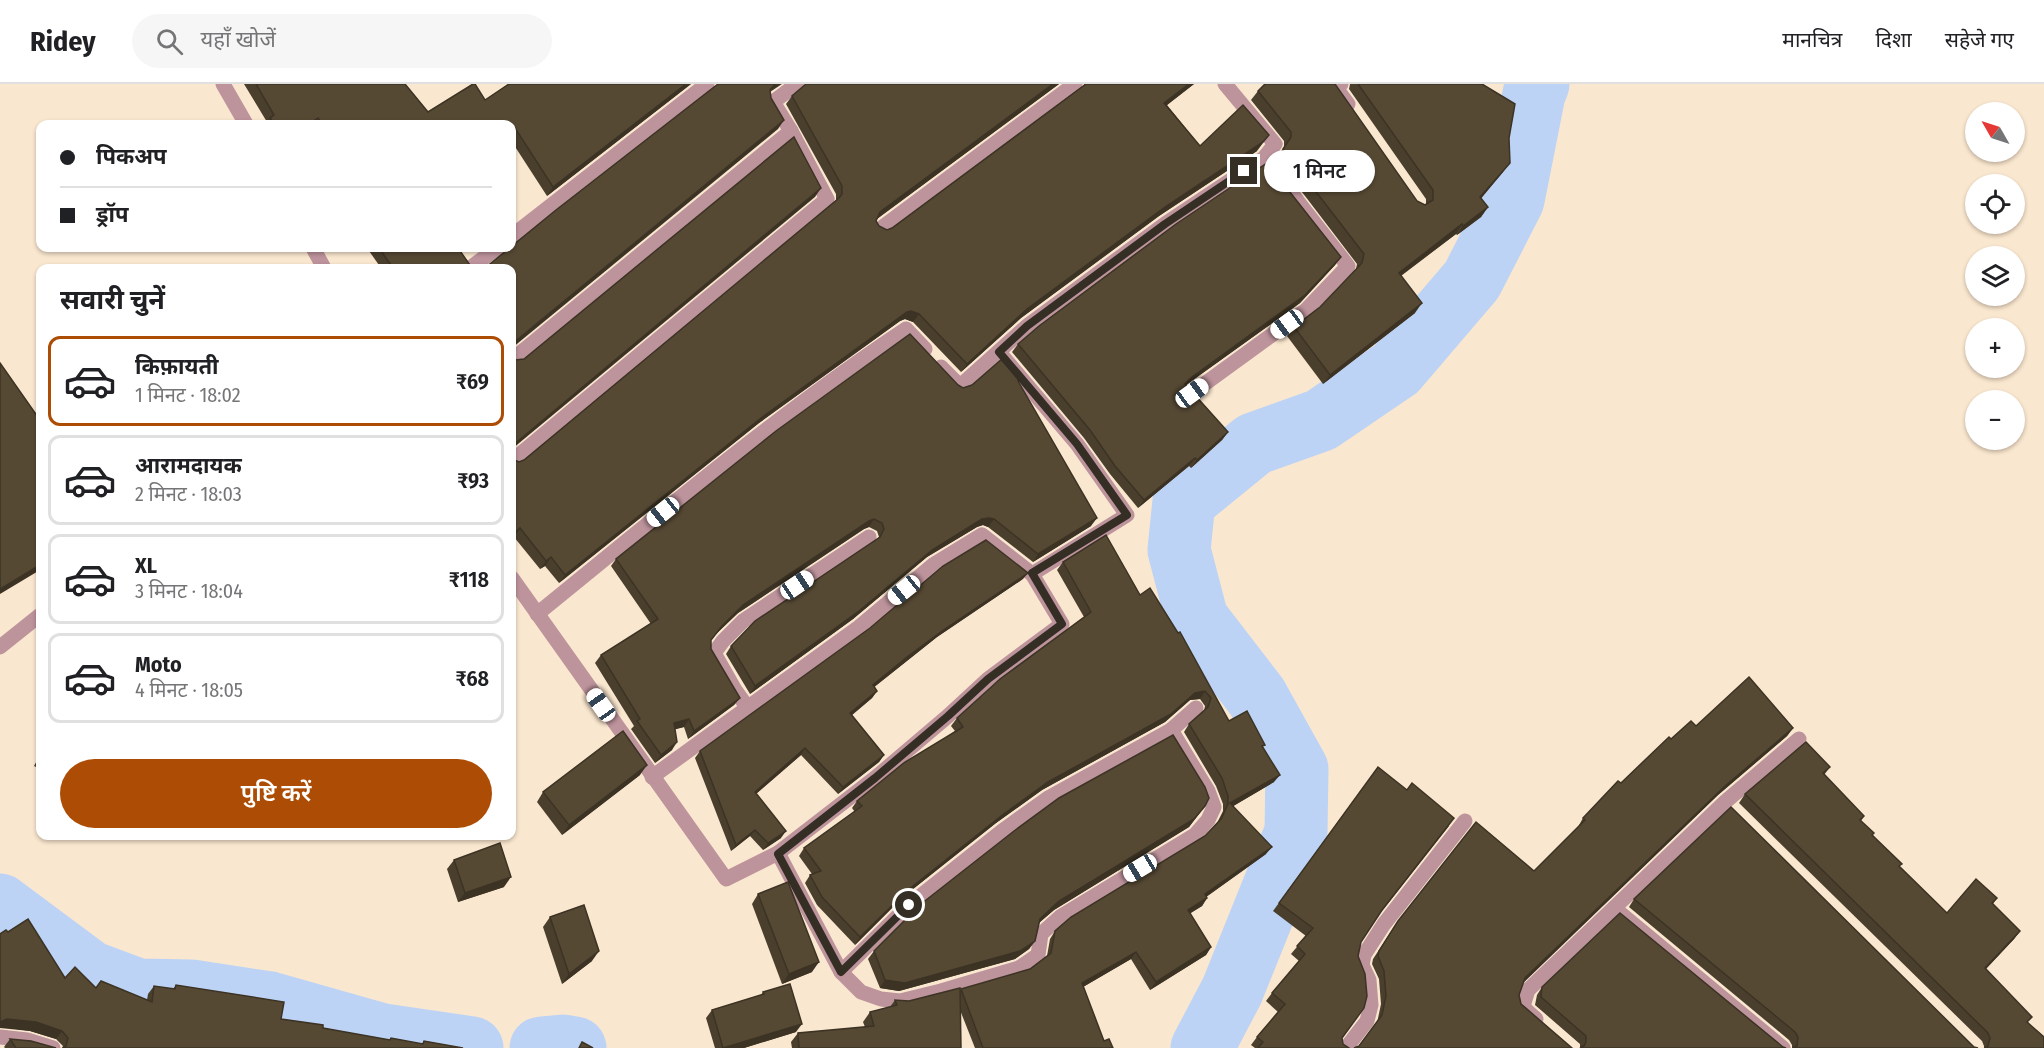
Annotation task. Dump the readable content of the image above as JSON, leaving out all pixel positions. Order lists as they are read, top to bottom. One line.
{"north":"top left","page":{"header":"Ridey","search":"यहाँ खोजें","nav":["मानचित्र","दिशा","सहेजे गए"],"map_buttons":["+","−"],"banner":["पिकअप","ड्रॉप"],"bubble":"1 मिनट","heading":"सवारी चुनें","list":[{"name":"किफ़ायती","note":"1 मिनट · 18:02","value":"₹69"},{"name":"आरामदायक","note":"2 मिनट · 18:03","value":"₹93"},{"name":"XL","note":"3 मिनट · 18:04","value":"₹118"},{"name":"Moto","note":"4 मिनट · 18:05","value":"₹68"}],"buttons":"पुष्टि करें"}}
